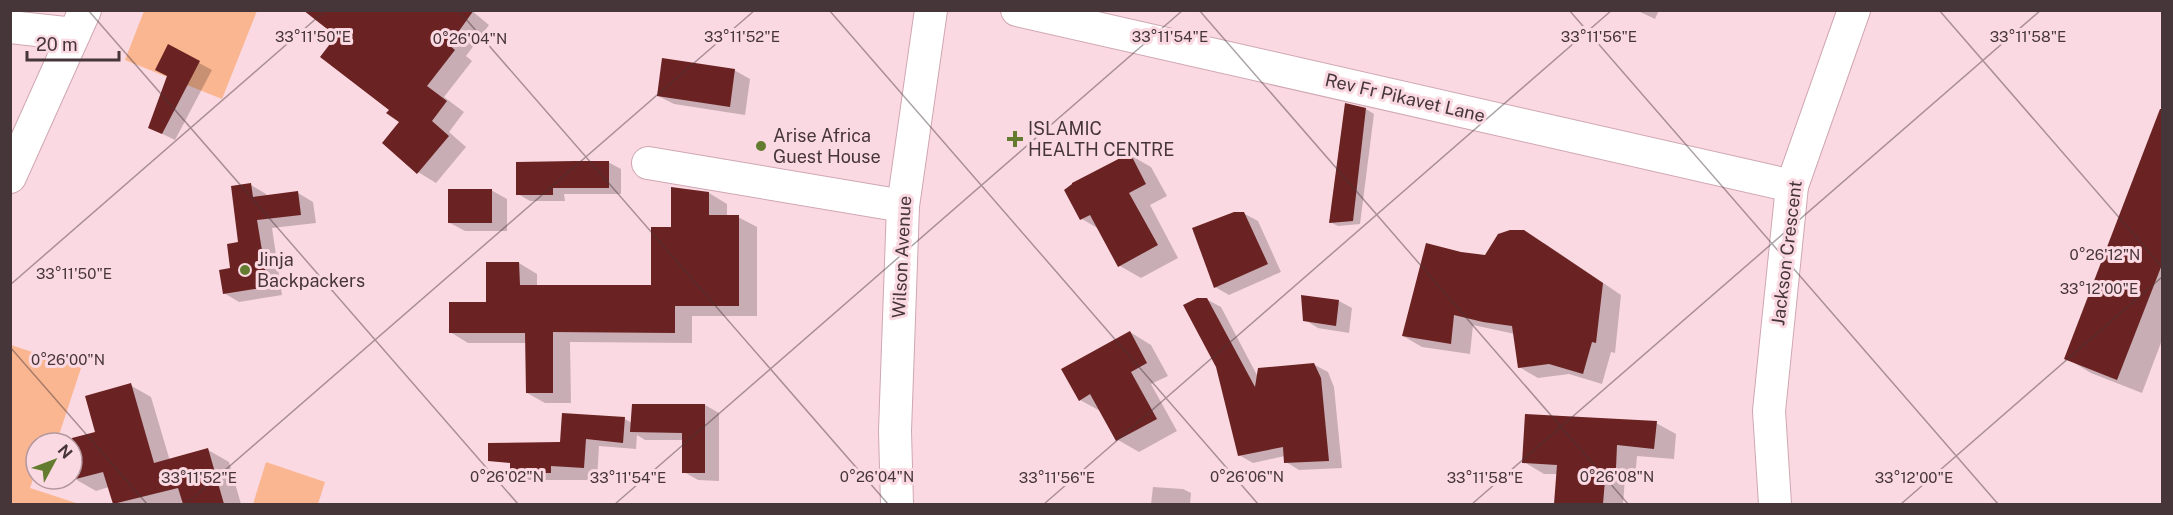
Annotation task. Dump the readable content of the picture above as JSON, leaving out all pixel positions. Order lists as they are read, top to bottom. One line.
{"streets":{"street":["Rev Fr Pikavet Lane","Jackson Crescent","Wilson Avenue"]},"crossings":[["Rev Fr Pikavet Lane","Jackson Crescent"]],"places":{"health":["ISLAMIC HEALTH CENTRE"],"other":["Arise Africa Guest House","Jinja Backpackers"]},"scale_bar":"20 m","north":"top right","coordinates":["33°11'50\"E","33°11'52\"E","33°11'54\"E","33°11'56\"E","33°11'58\"E","0°26'04\"N","0°26'12\"N","33°12'00\"E","0°26'00\"N","0°26'02\"N","0°26'06\"N","0°26'08\"N"]}
